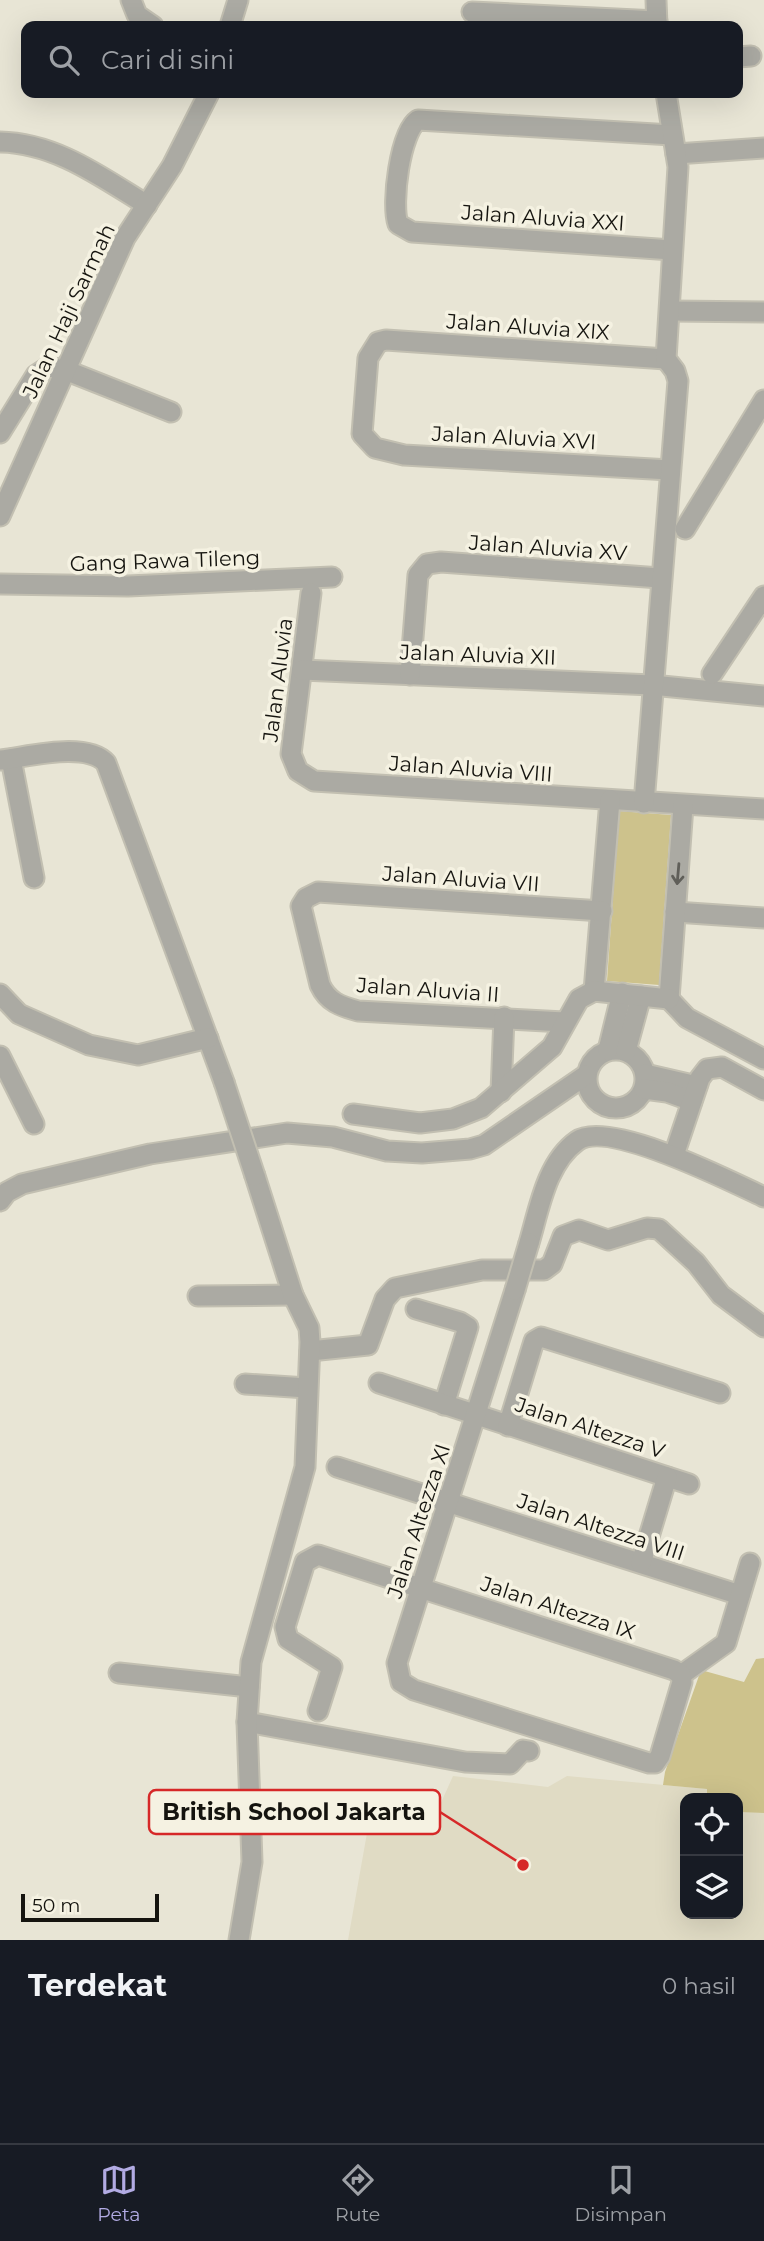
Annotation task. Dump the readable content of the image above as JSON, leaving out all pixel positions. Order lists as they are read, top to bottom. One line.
{"streets":{"street":["Jalan Aluvia XXI","Jalan Haji Sarmah","Jalan Aluvia XIX","Jalan Aluvia XVI","Jalan Aluvia XV","Gang Rawa Tileng","Jalan Aluvia XII","Jalan Aluvia","Jalan Aluvia VIII","Jalan Aluvia VII","Jalan Aluvia II","Jalan Altezza V","Jalan Altezza XI","Jalan Altezza VIII","Jalan Altezza IX"]},"crossings":[["Jalan Aluvia XIX","Jalan Aluvia XVI"],["Jalan Aluvia XV","Jalan Aluvia XII"],["Jalan Aluvia XII","Jalan Aluvia"],["Jalan Aluvia","Jalan Aluvia VIII"],["Jalan Aluvia VII","Jalan Aluvia II"],["Jalan Altezza V","Jalan Altezza XI"],["Jalan Altezza XI","Jalan Altezza VIII"],["Jalan Altezza XI","Jalan Altezza IX"]],"places":["British School Jakarta"],"scale_bar":"50 m","page":{"search":"Cari di sini","scale":"50 m","heading":["Terdekat","0 hasil"],"nav":["Peta","Rute","Disimpan"]}}
